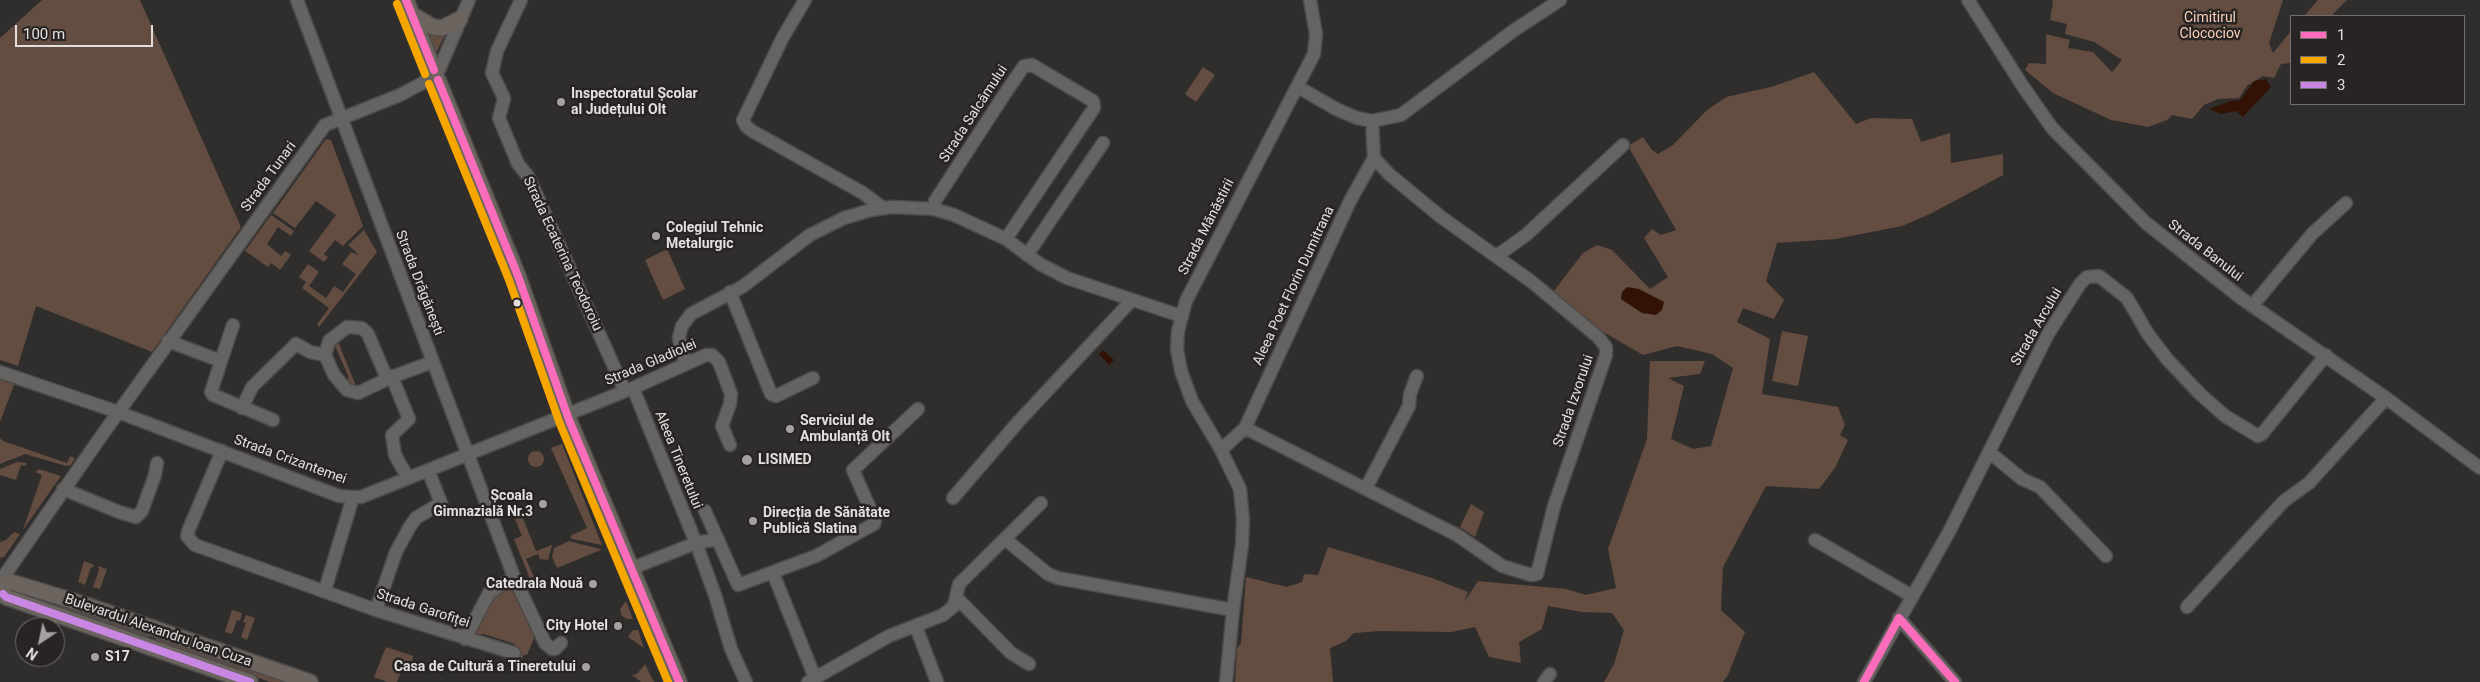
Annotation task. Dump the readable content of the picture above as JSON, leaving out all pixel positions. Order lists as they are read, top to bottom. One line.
{"streets":{"main road":["Bulevardul Alexandru Ioan Cuza"],"street":["Strada Salcâmului","Strada Tunari","Strada Mănăstirii","Strada Banului","Strada Ecaterina Teodoroiu","Strada Drăgănești","Aleea Poet Florin Dumitrana","Strada Arcului","Strada Gladiolei","Strada Izvorului","Strada Crizantemei","Aleea Tineretului","Strada Garofiței"]},"crossings":[["Strada Tunari","Strada Drăgănești"],["Strada Tunari","Strada Crizantemei"],["Strada Tunari","Bulevardul Alexandru Ioan Cuza"],["Strada Banului","Strada Arcului"],["Strada Ecaterina Teodoroiu","Strada Gladiolei"],["Strada Ecaterina Teodoroiu","Aleea Tineretului"],["Strada Drăgănești","Strada Crizantemei"],["Aleea Poet Florin Dumitrana","Strada Izvorului"],["Strada Gladiolei","Strada Crizantemei"],["Strada Gladiolei","Aleea Tineretului"],["Strada Crizantemei","Strada Garofiței"]],"parks":["Cimitirul Clocociov"],"places":["Inspectoratul Școlar al Județului Olt","Colegiul Tehnic Metalurgic","Serviciul de Ambulanță Olt","LISIMED","Școala Gimnazială Nr.3","Direcția de Sănătate Publică Slatina","Catedrala Nouă","City Hotel","S17","Casa de Cultură a Tineretului"],"lines":["transit line 1","transit line 2","transit line 3"],"legend":["1","2","3"],"scale_bar":"100 m","north":"bottom left"}
